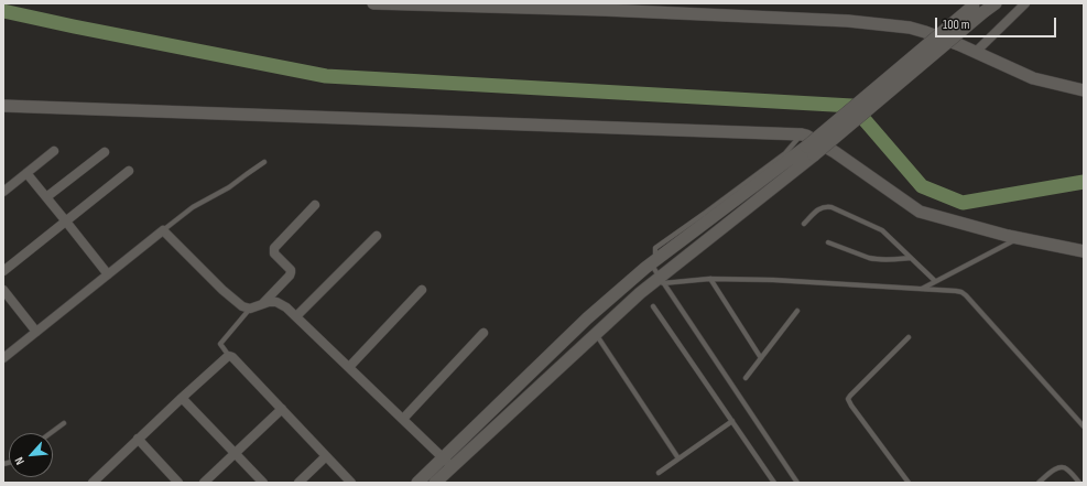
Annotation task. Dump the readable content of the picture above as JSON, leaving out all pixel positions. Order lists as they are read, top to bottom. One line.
{"scale_bar":"100 m","north":"bottom left"}
